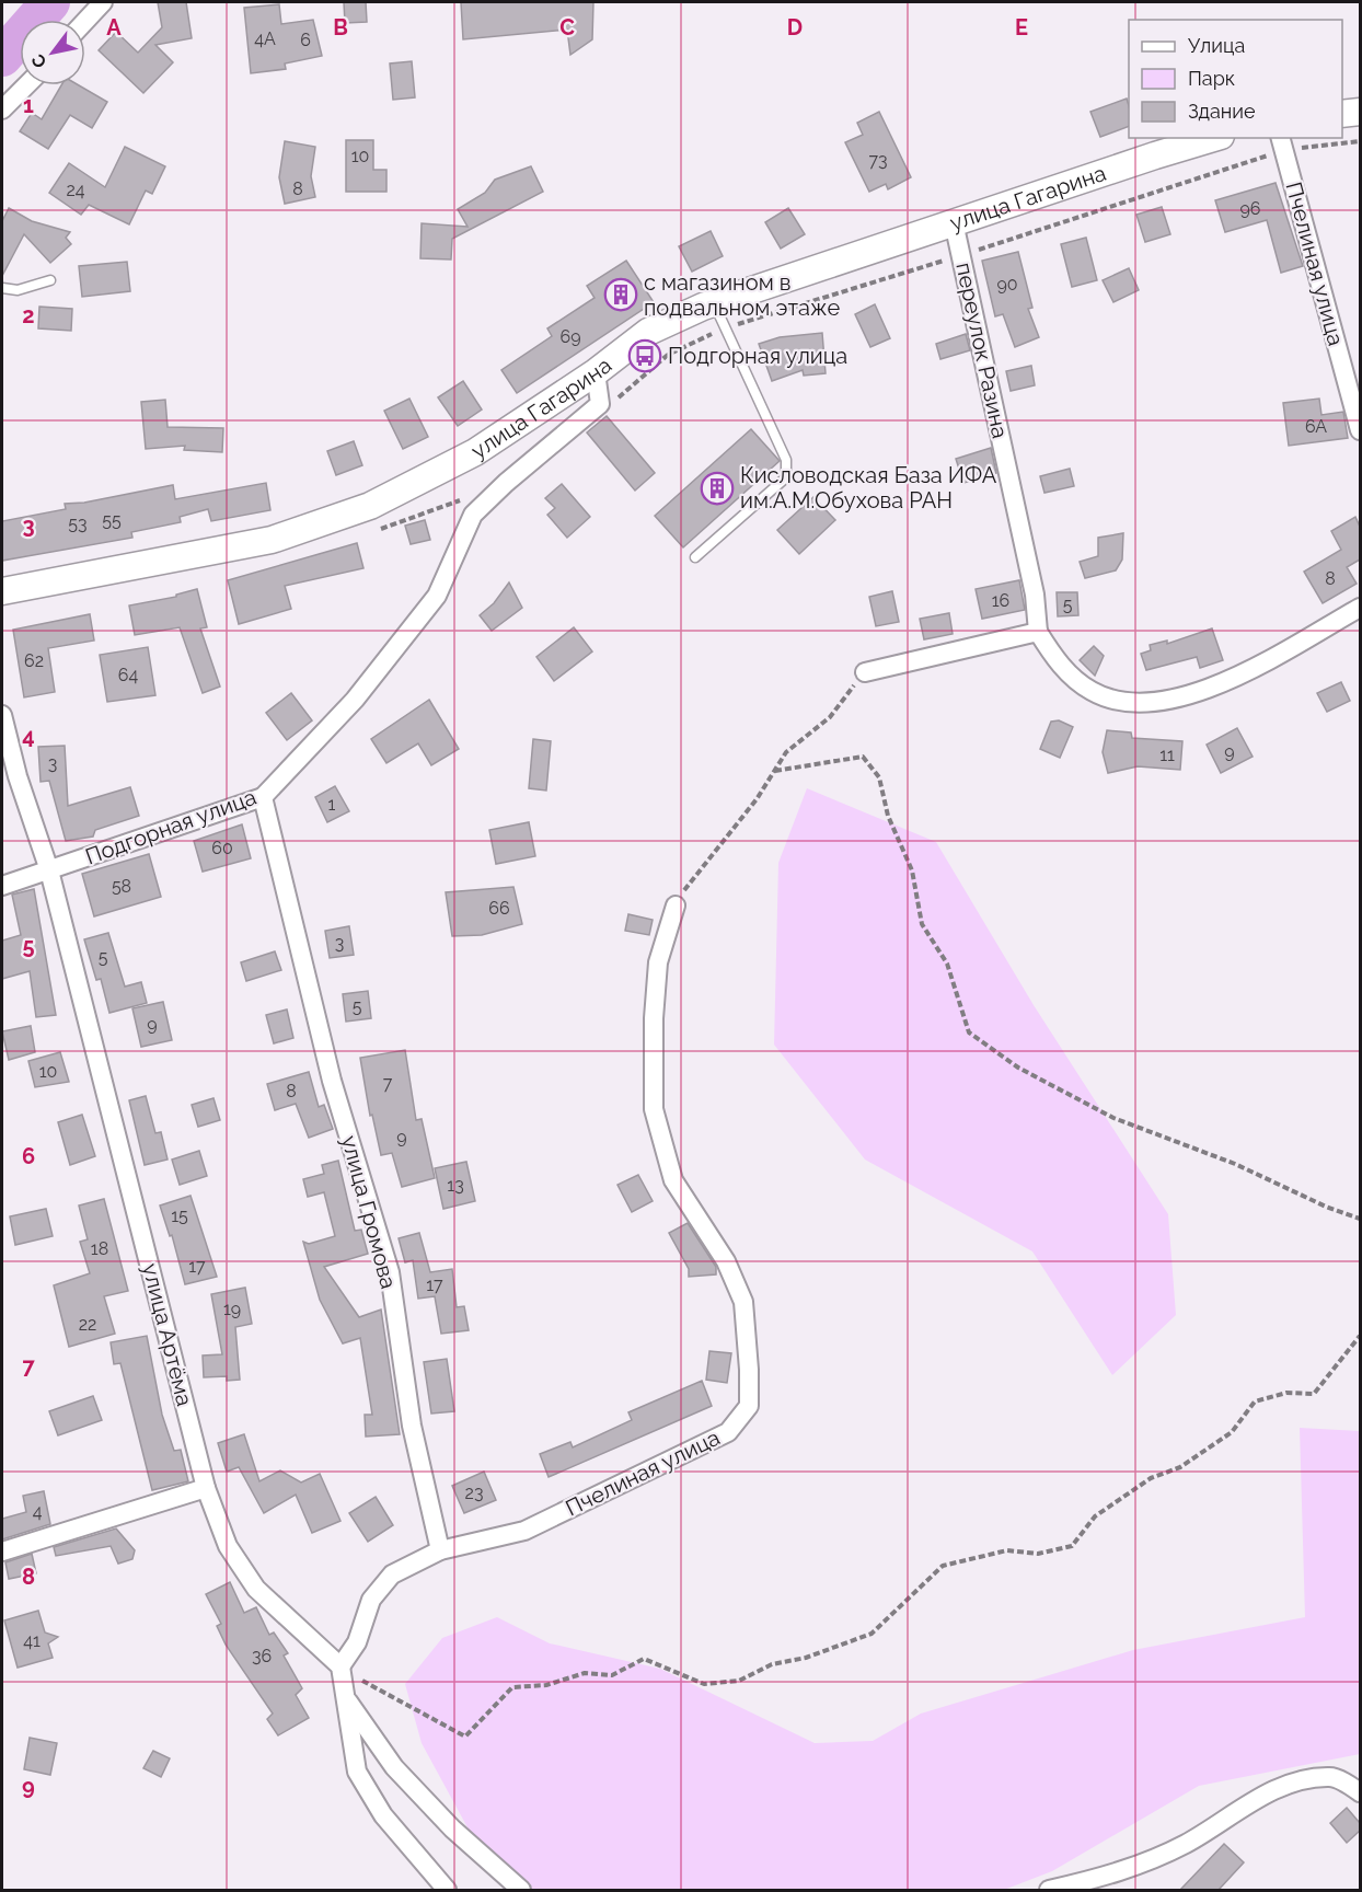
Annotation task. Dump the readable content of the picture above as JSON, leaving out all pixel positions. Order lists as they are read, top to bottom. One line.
{"streets":{"street":["улица Гагарина","Пчелиная улица","переулок Разина","Подгорная улица","улица Громова","улица Артёма"]},"crossings":[["улица Гагарина","переулок Разина"],["улица Гагарина","Подгорная улица"],["Пчелиная улица","улица Громова"],["Подгорная улица","улица Громова"],["Подгорная улица","улица Артёма"]],"places":{"building":["с магазином в подвальном этаже","Кисловодская База ИФА им.А.М.Обухова РАН"],"bus stop":["Подгорная улица"]},"house_numbers":["4А","6","10","73","8","24","96","90","69","6А","55","53","8","16","5","62","64","9","11","3","1","60","58","66","3","5","5","9","10","7","8","9","13","15","18","17","17","19","22","23","4","41","36"],"legend":["Улица","Парк","Здание"],"north":"bottom left","grid":{"columns":["A","B","C","D","E"],"rows":["1","2","3","4","5","6","7","8","9"]}}
